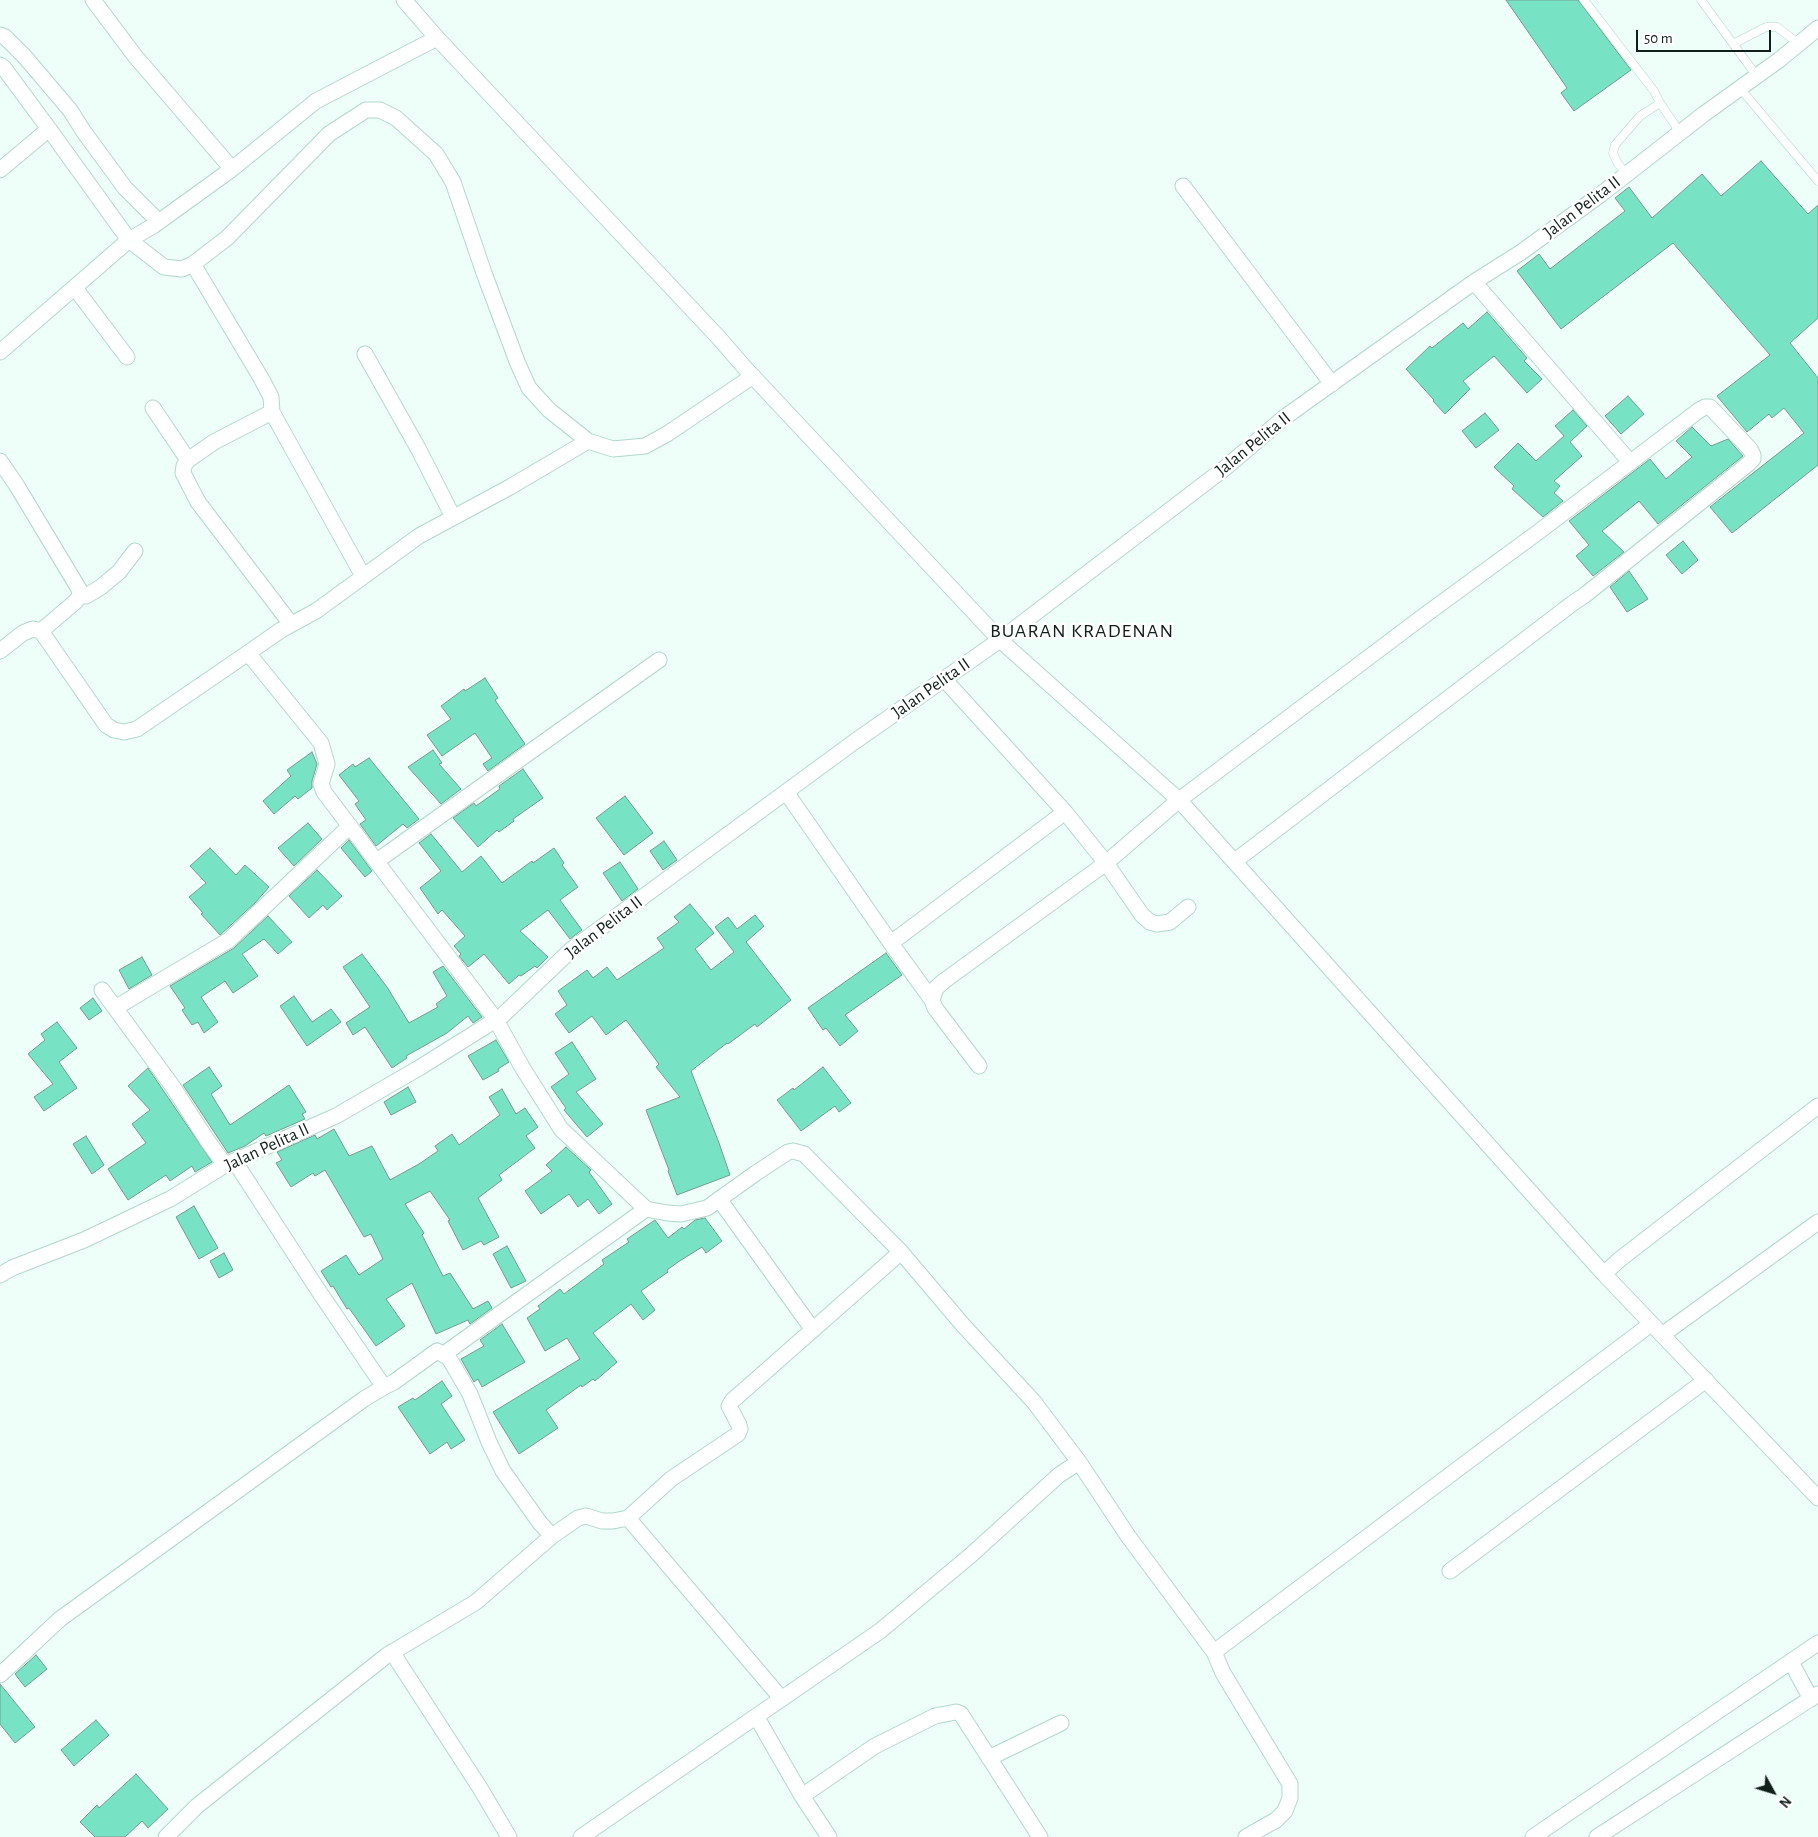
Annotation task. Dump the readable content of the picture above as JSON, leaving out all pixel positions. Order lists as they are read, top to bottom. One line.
{"streets":{"street":["Jalan Pelita II"]},"districts":["BUARAN KRADENAN"],"scale_bar":"50 m","north":"bottom right"}
